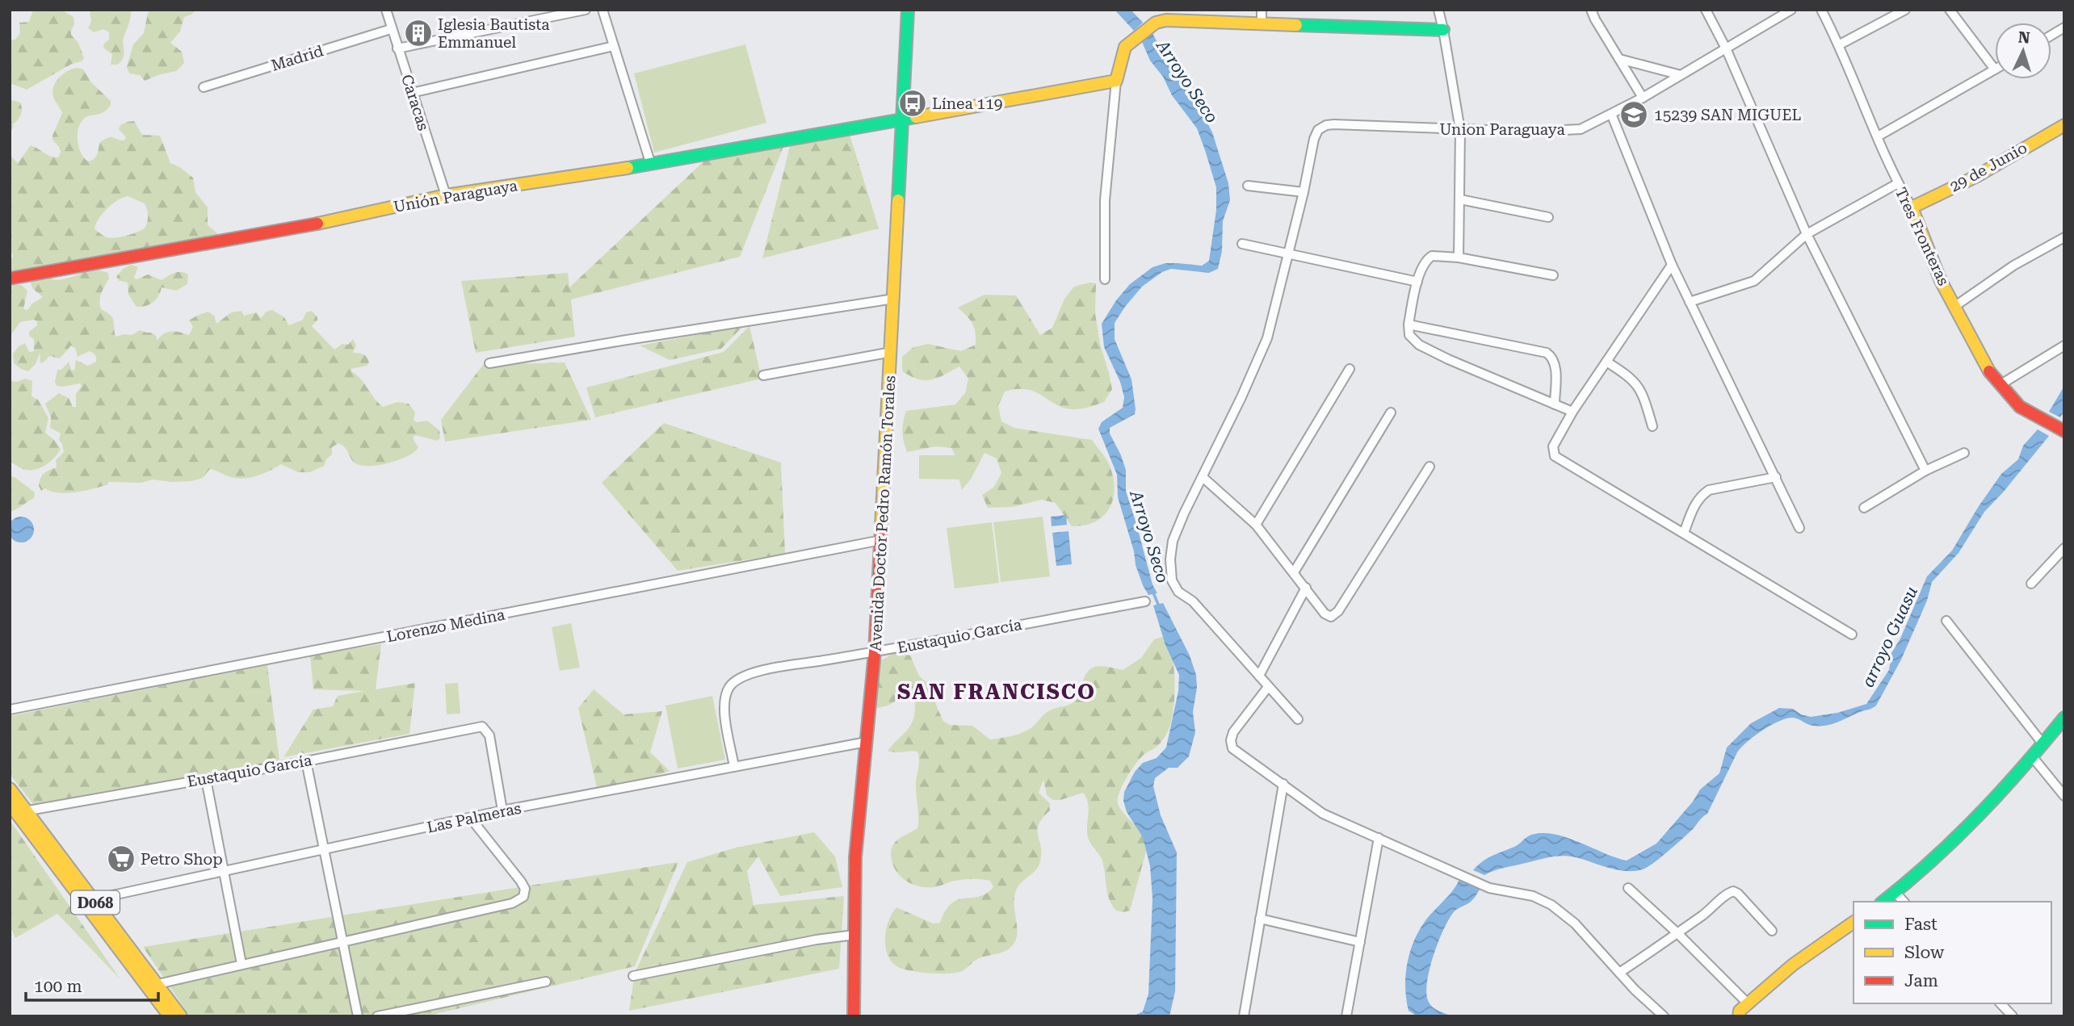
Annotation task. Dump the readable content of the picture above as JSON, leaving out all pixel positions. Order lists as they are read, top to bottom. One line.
{"streets":{"street":["Madrid","Caracas","Union Paraguaya","29 de Junio","Unión Paraguaya","Tres Fronteras","Avenida Doctor Pedro Ramón Torales","Lorenzo Medina","Eustaquio García","Las Palmeras","D068"]},"crossings":[["Madrid","Caracas"],["Caracas","Unión Paraguaya"],["29 de Junio","Tres Fronteras"],["Unión Paraguaya","Avenida Doctor Pedro Ramón Torales"],["Avenida Doctor Pedro Ramón Torales","Lorenzo Medina"],["Avenida Doctor Pedro Ramón Torales","Eustaquio García"],["Avenida Doctor Pedro Ramón Torales","Las Palmeras"],["Eustaquio García","Las Palmeras"],["Eustaquio García","D068"],["Las Palmeras","D068"]],"districts":["SAN FRANCISCO"],"water":["Arroyo Seco","arroyo Guasu"],"places":{"building":["Iglesia Bautista Emmanuel"],"bus stop":["Línea 119"],"school or university":["15239 SAN MIGUEL"],"supermarket":["Petro Shop"]},"legend":["Fast","Slow","Jam"],"scale_bar":"100 m","north":"top"}
